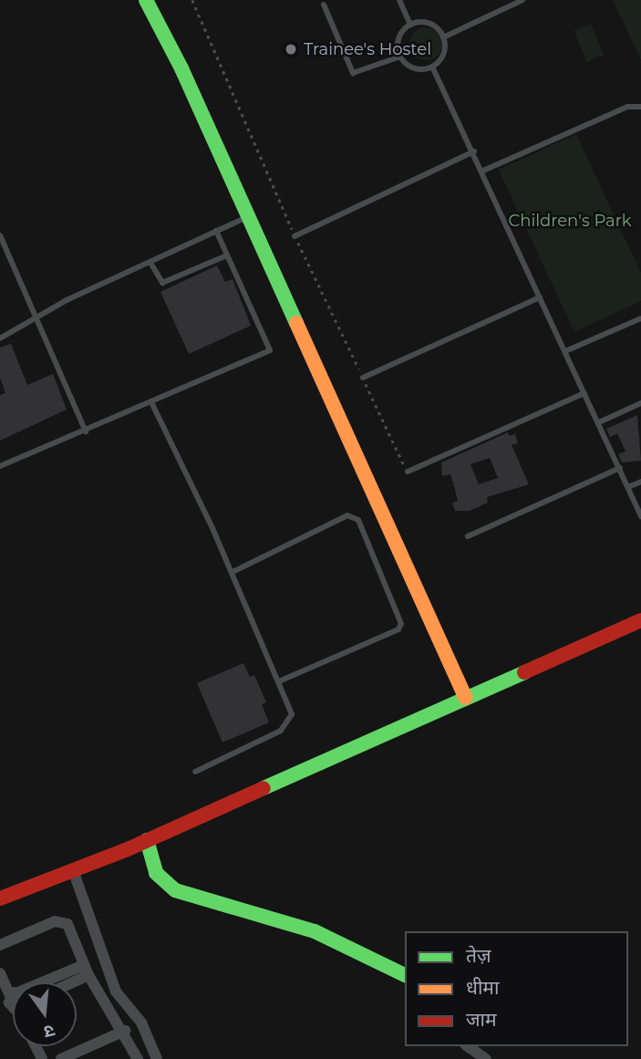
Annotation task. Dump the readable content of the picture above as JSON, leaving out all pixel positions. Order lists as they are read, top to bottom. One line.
{"parks":["Children's Park"],"places":["Trainee's Hostel"],"legend":["तेज़","धीमा","जाम"],"north":"bottom"}
